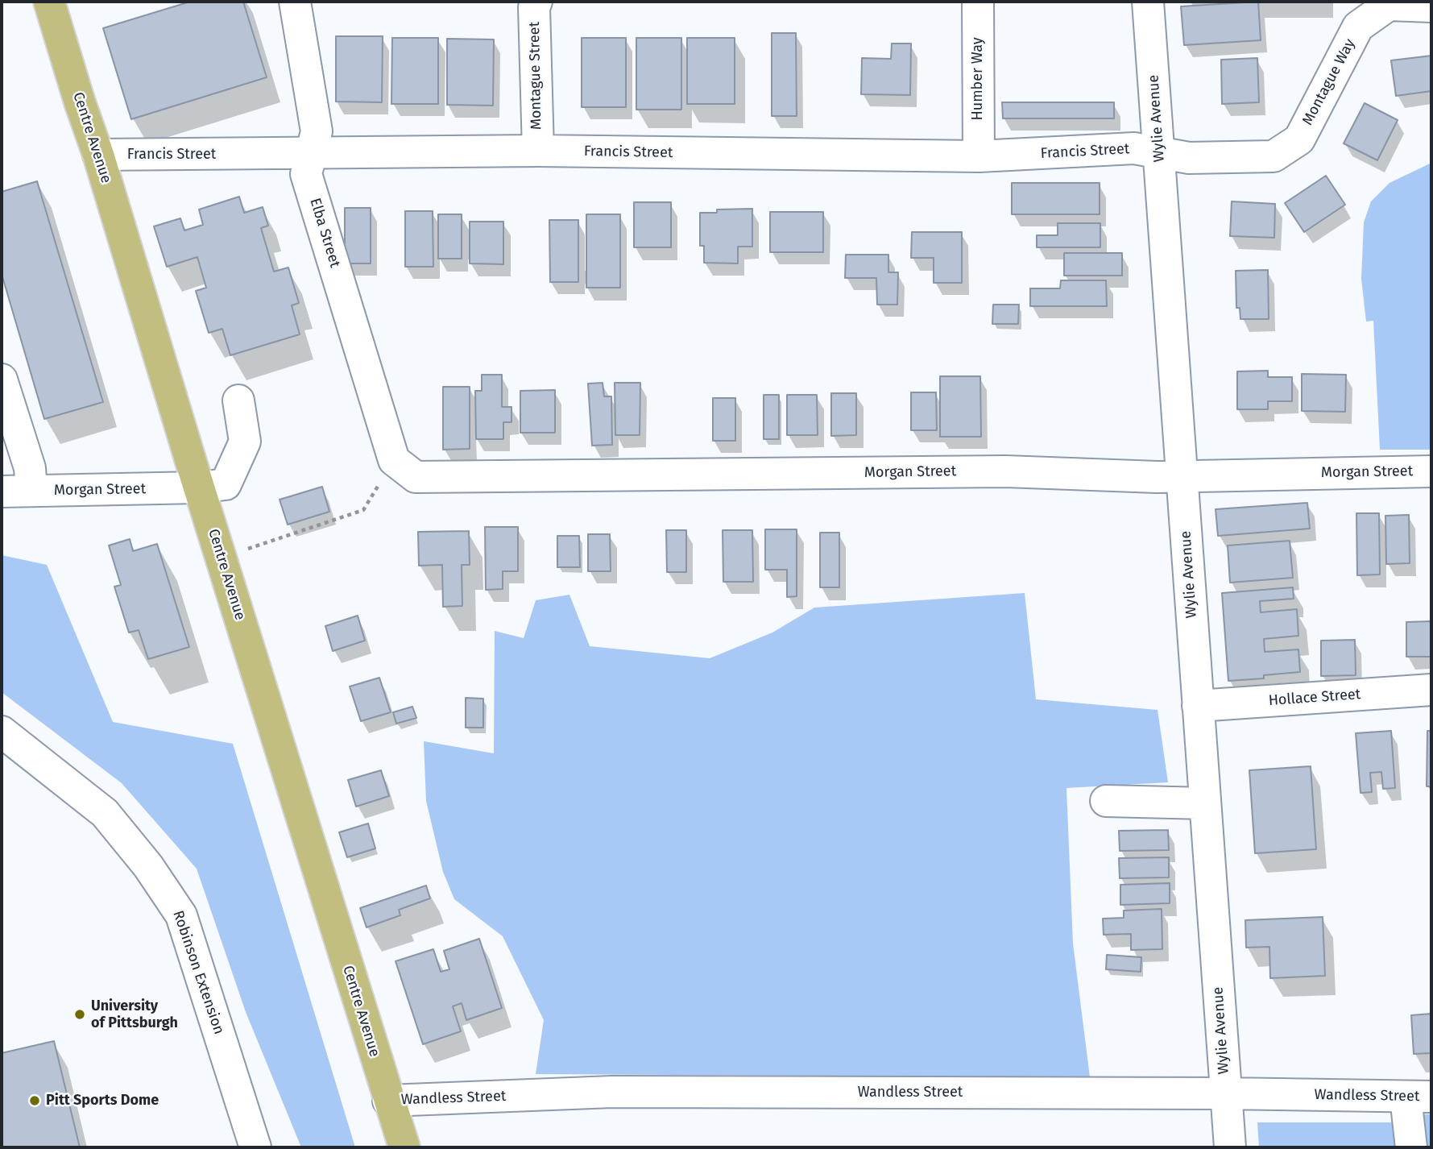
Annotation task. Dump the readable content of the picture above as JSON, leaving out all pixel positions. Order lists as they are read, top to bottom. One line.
{"streets":{"main road":["Centre Avenue"],"street":["Montague Street","Humber Way","Montague Way","Wylie Avenue","Francis Street","Elba Street","Morgan Street","Hollace Street","Robinson Extension","Wandless Street"]},"crossings":[["Montague Street","Francis Street"],["Humber Way","Francis Street"],["Montague Way","Wylie Avenue"],["Montague Way","Francis Street"],["Wylie Avenue","Francis Street"],["Wylie Avenue","Morgan Street"],["Wylie Avenue","Hollace Street"],["Wylie Avenue","Wandless Street"],["Centre Avenue","Francis Street"],["Centre Avenue","Morgan Street"],["Centre Avenue","Wandless Street"],["Francis Street","Elba Street"],["Elba Street","Morgan Street"]],"places":["University of Pittsburgh","Pitt Sports Dome"]}
